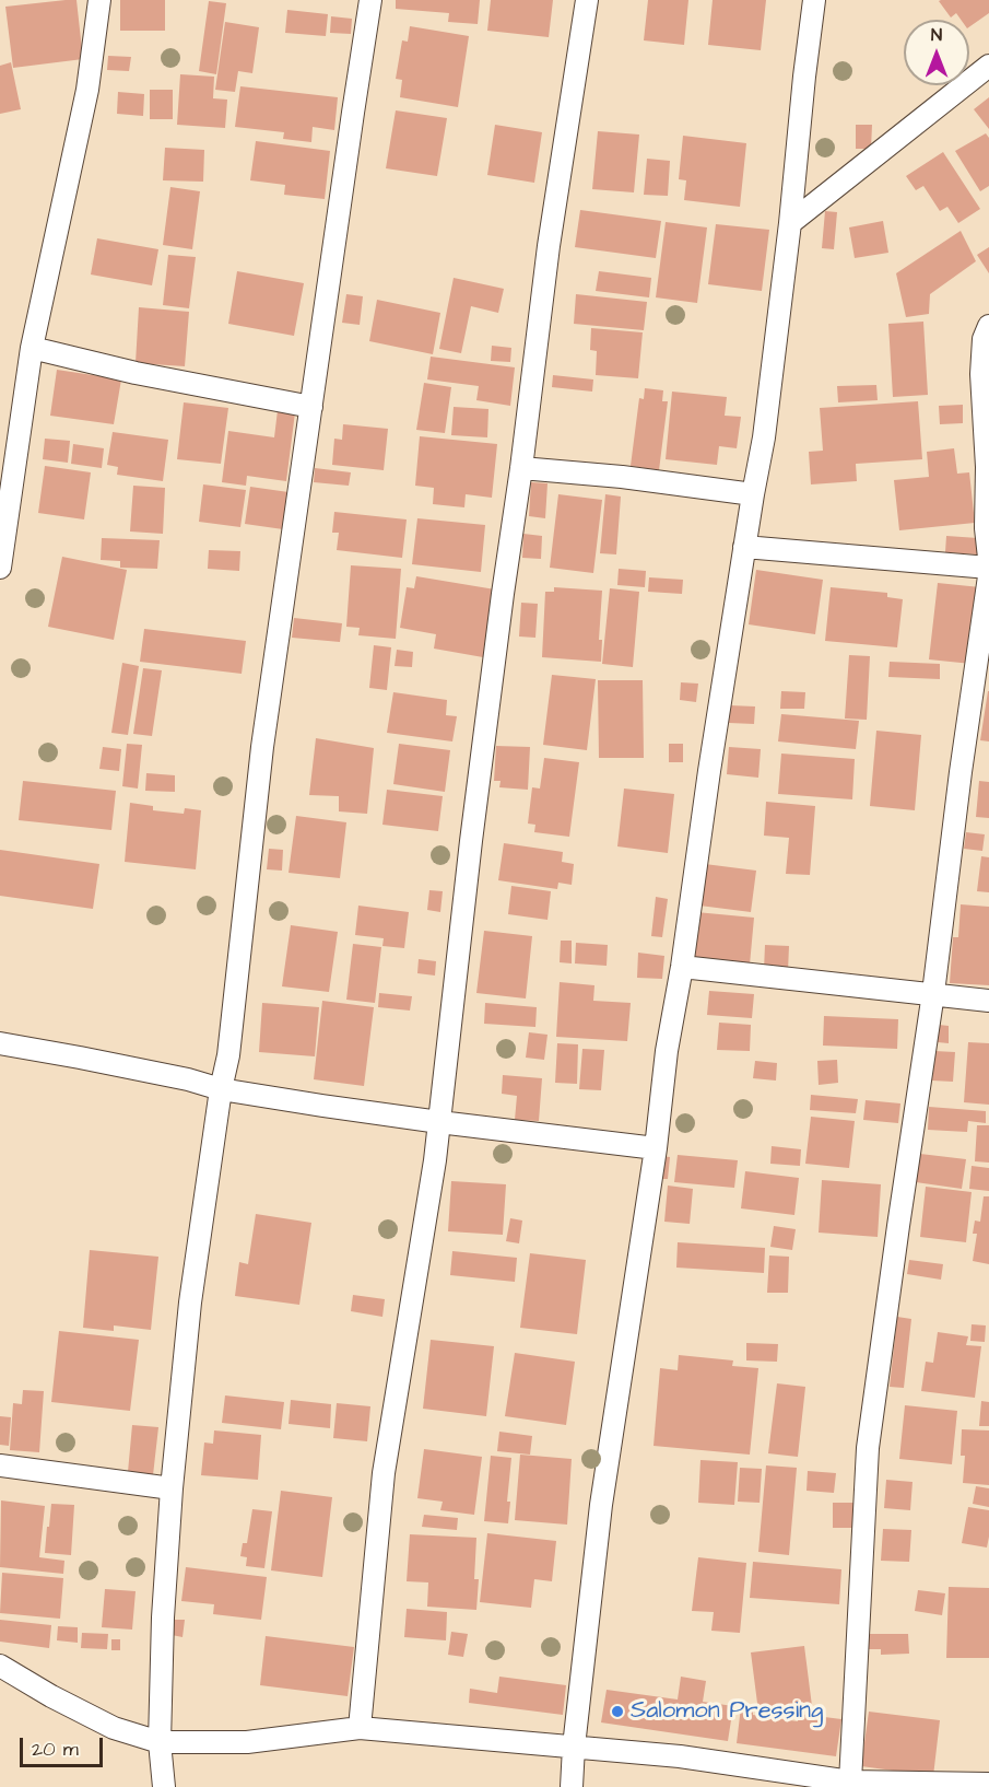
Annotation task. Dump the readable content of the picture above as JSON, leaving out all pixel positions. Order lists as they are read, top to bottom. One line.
{"places":["Salomon Pressing"],"scale_bar":"20 m","north":"top"}
